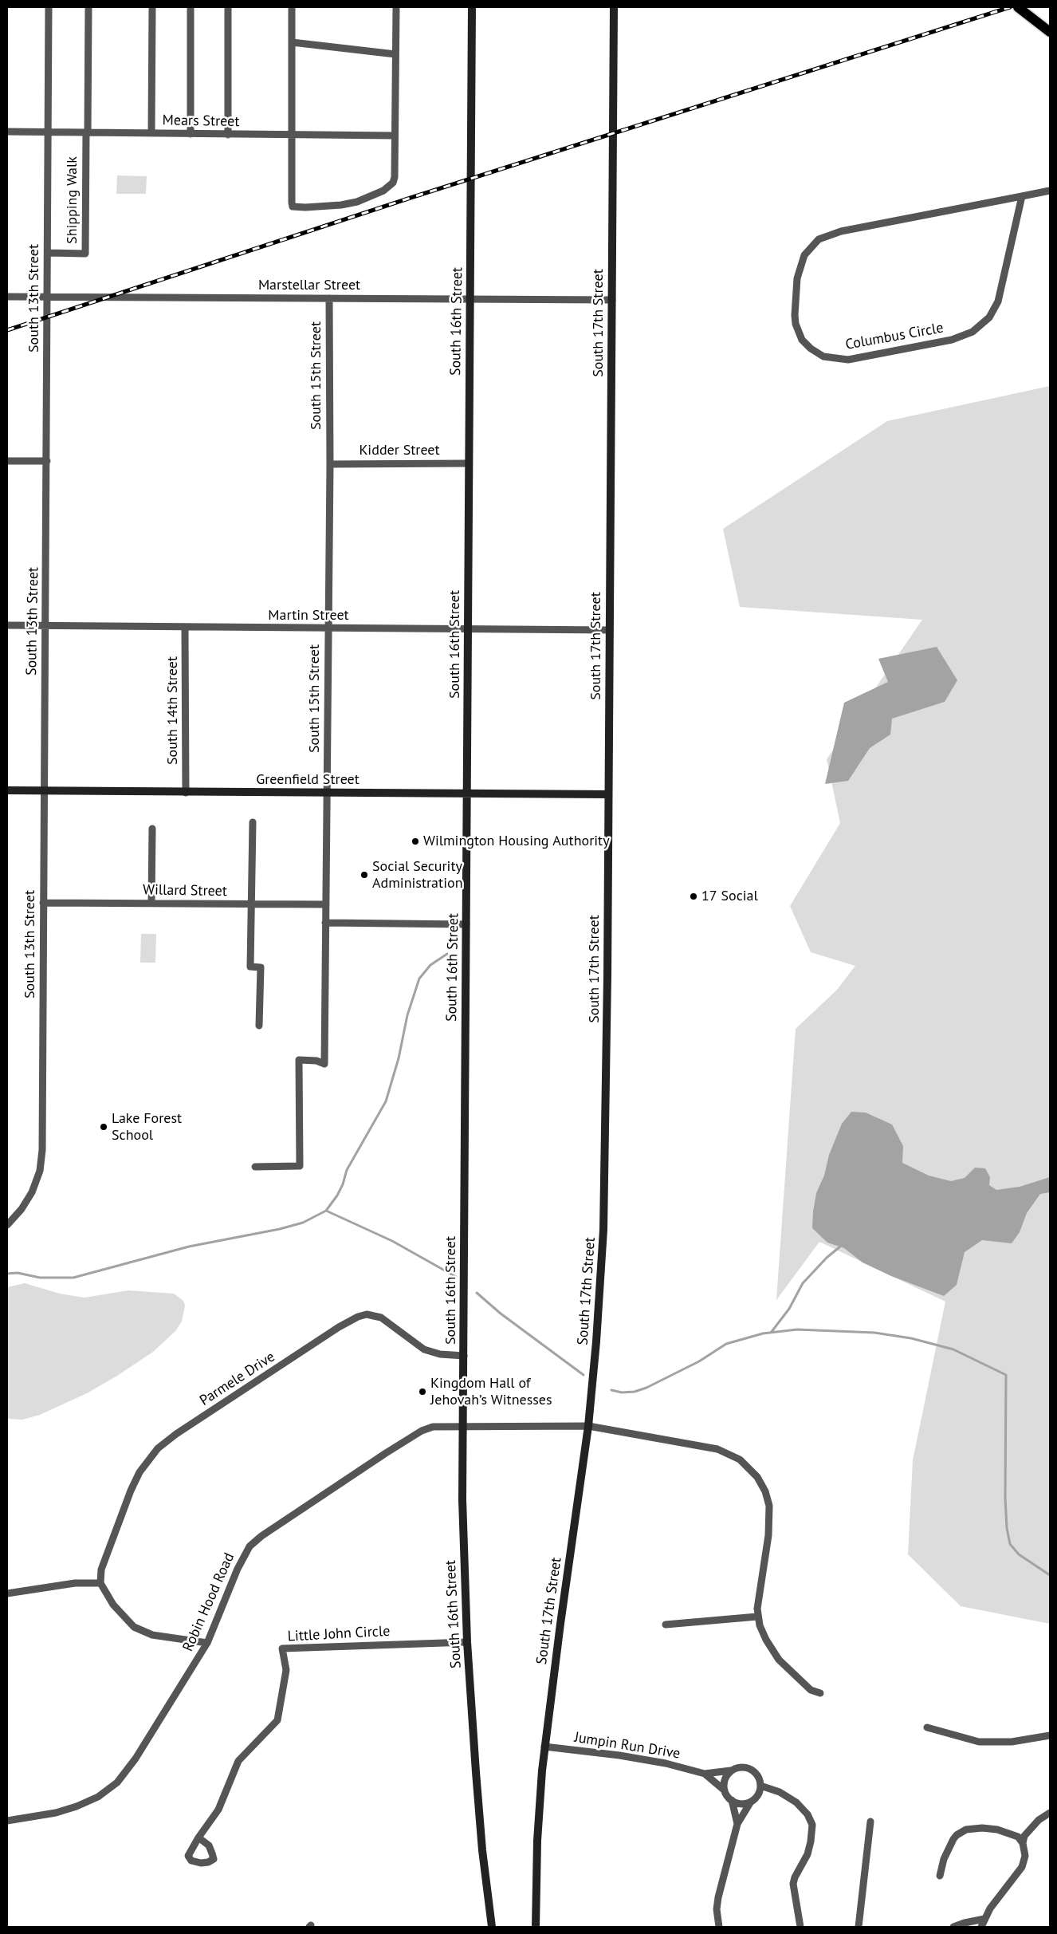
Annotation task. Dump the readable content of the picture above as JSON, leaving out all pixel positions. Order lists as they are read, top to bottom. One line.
{"streets":{"main road":["South 16th Street","South 17th Street","Greenfield Street"],"street":["Mears Street","Shipping Walk","Marstellar Street","South 13th Street","Columbus Circle","South 15th Street","Kidder Street","Martin Street","South 14th Street","Willard Street","Parmele Drive","Robin Hood Road","Little John Circle","Jumpin Run Drive"]},"crossings":[["Mears Street","Shipping Walk"],["Mears Street","South 13th Street"],["Shipping Walk","South 13th Street"],["Marstellar Street","South 13th Street"],["Marstellar Street","South 16th Street"],["Marstellar Street","South 17th Street"],["Marstellar Street","South 15th Street"],["South 13th Street","Martin Street"],["South 13th Street","Greenfield Street"],["South 13th Street","Willard Street"],["South 16th Street","Kidder Street"],["South 16th Street","Martin Street"],["South 16th Street","Greenfield Street"],["South 16th Street","Parmele Drive"],["South 16th Street","Robin Hood Road"],["South 16th Street","Little John Circle"],["South 17th Street","Martin Street"],["South 17th Street","Greenfield Street"],["South 17th Street","Robin Hood Road"],["South 17th Street","Jumpin Run Drive"],["South 15th Street","Kidder Street"],["South 15th Street","Martin Street"],["South 15th Street","Greenfield Street"],["South 15th Street","Willard Street"],["Martin Street","South 14th Street"],["South 14th Street","Greenfield Street"]],"places":["Wilmington Housing Authority","Social Security Administration","17 Social","Lake Forest School","Kingdom Hall of Jehovah’s Witnesses"]}
